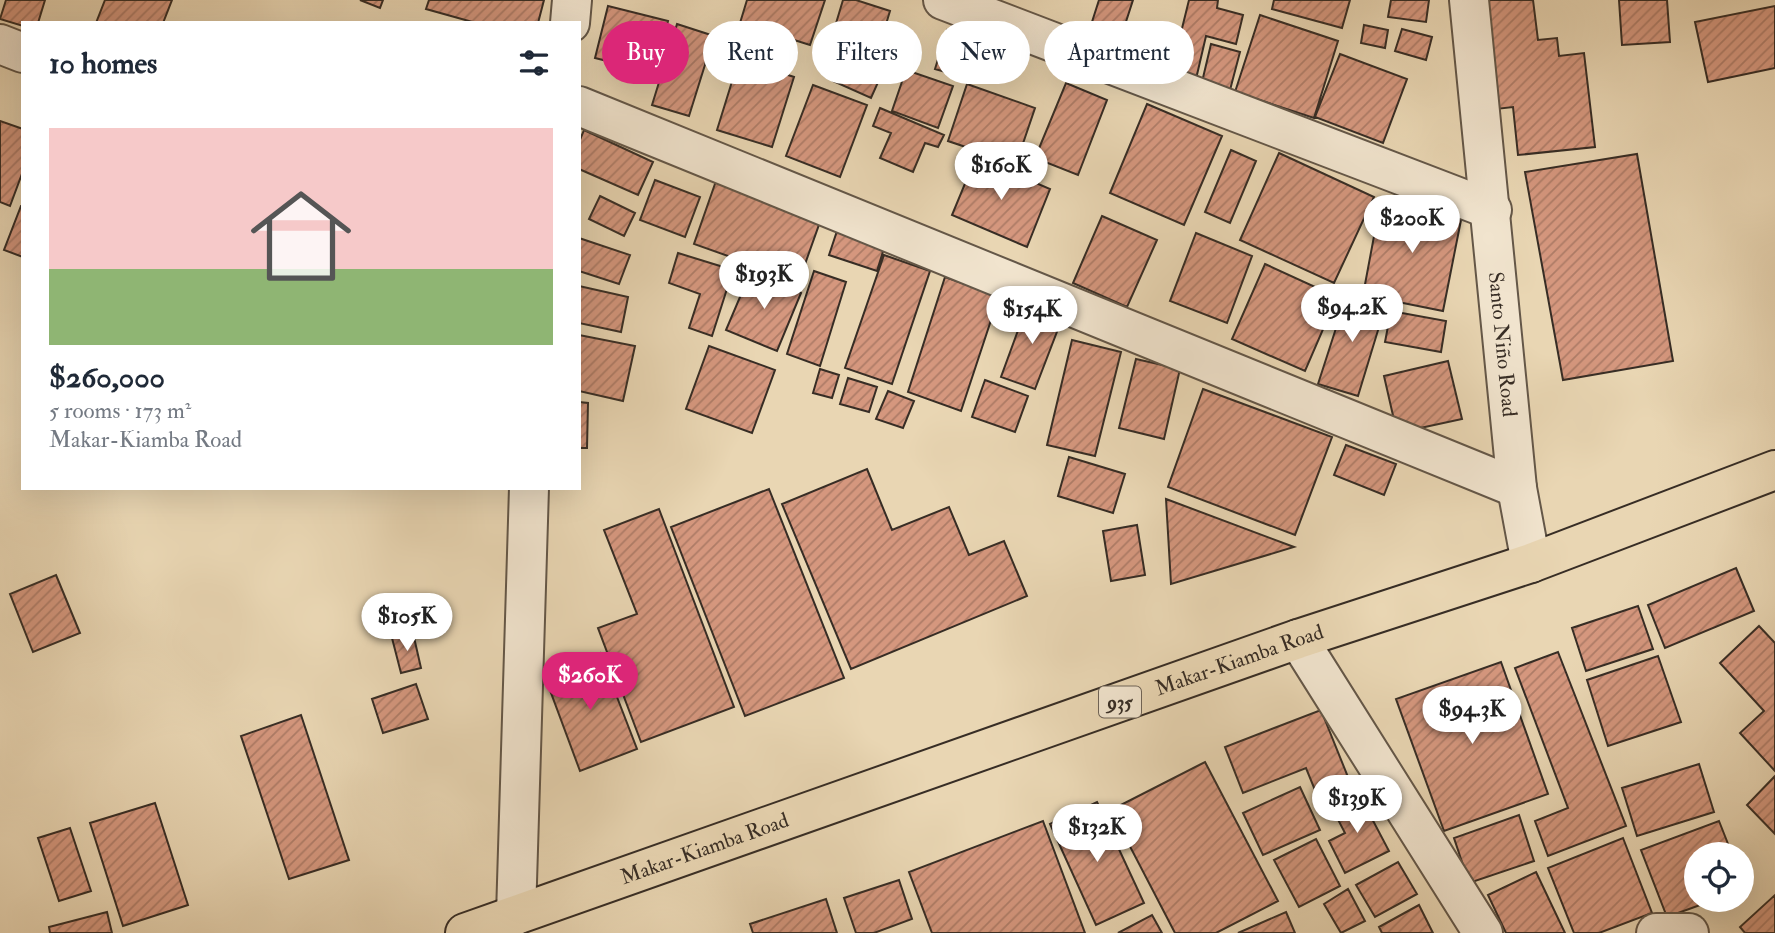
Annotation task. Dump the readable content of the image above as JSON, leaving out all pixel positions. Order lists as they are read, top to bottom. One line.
{"streets":{"main road":["Makar-Kiamba Road","935"],"street":["Santo Niño Road"]},"crossings":[["Santo Niño Road","Makar-Kiamba Road"]],"page":{"chip":["Buy","Rent","Filters","New","Apartment"],"heading":"10 homes","list":[{"name":"$260,000","note":"5 rooms · 173 m² · Makar-Kiamba Road"}],"price":["$160K","$200K","$193K","$94.2K","$154K","$105K","$260K","$94.3K","$139K","$132K"]}}
